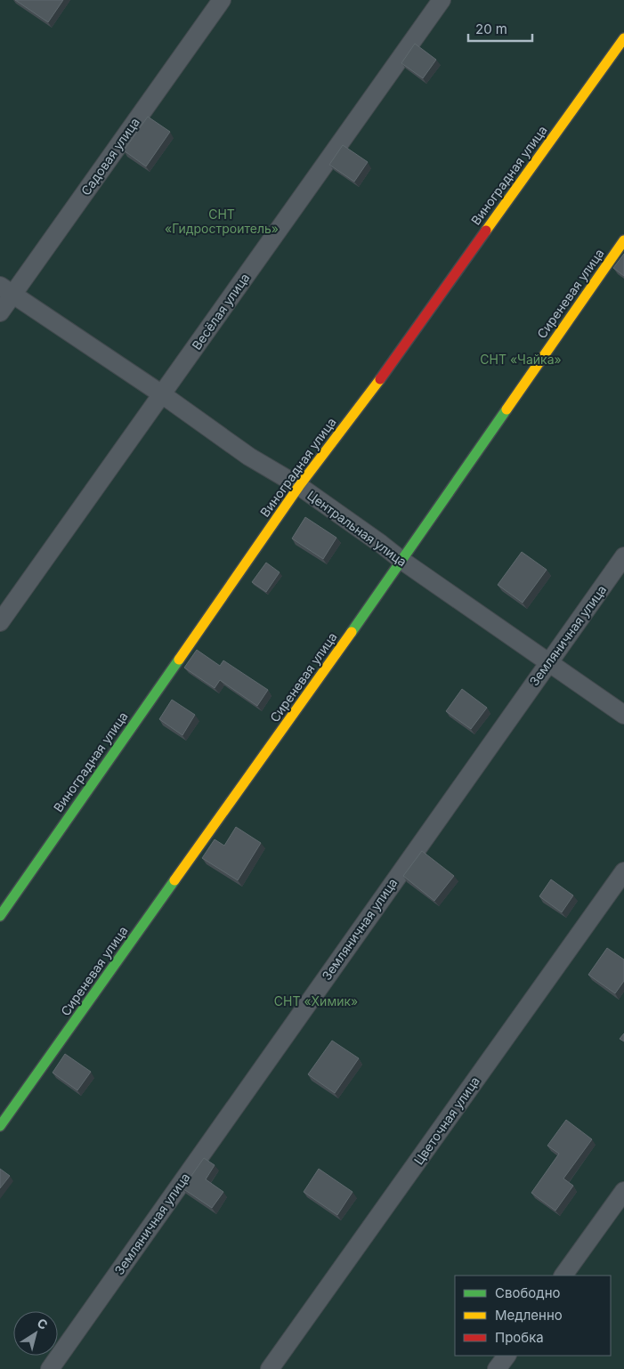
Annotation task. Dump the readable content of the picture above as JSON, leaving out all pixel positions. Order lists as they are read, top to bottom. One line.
{"streets":{"street":["Садовая улица","Виноградная улица","Сиреневая улица","Весёлая улица","Центральная улица","Земляничная улица","Цветочная улица"]},"crossings":[["Садовая улица","Центральная улица"],["Виноградная улица","Центральная улица"],["Сиреневая улица","Центральная улица"],["Весёлая улица","Центральная улица"],["Центральная улица","Земляничная улица"]],"parks":["СНТ «Гидростроитель»","СНТ «Чайка»","СНТ «Химик»"],"legend":["Свободно","Медленно","Пробка"],"scale_bar":"20 m","north":"top right"}
